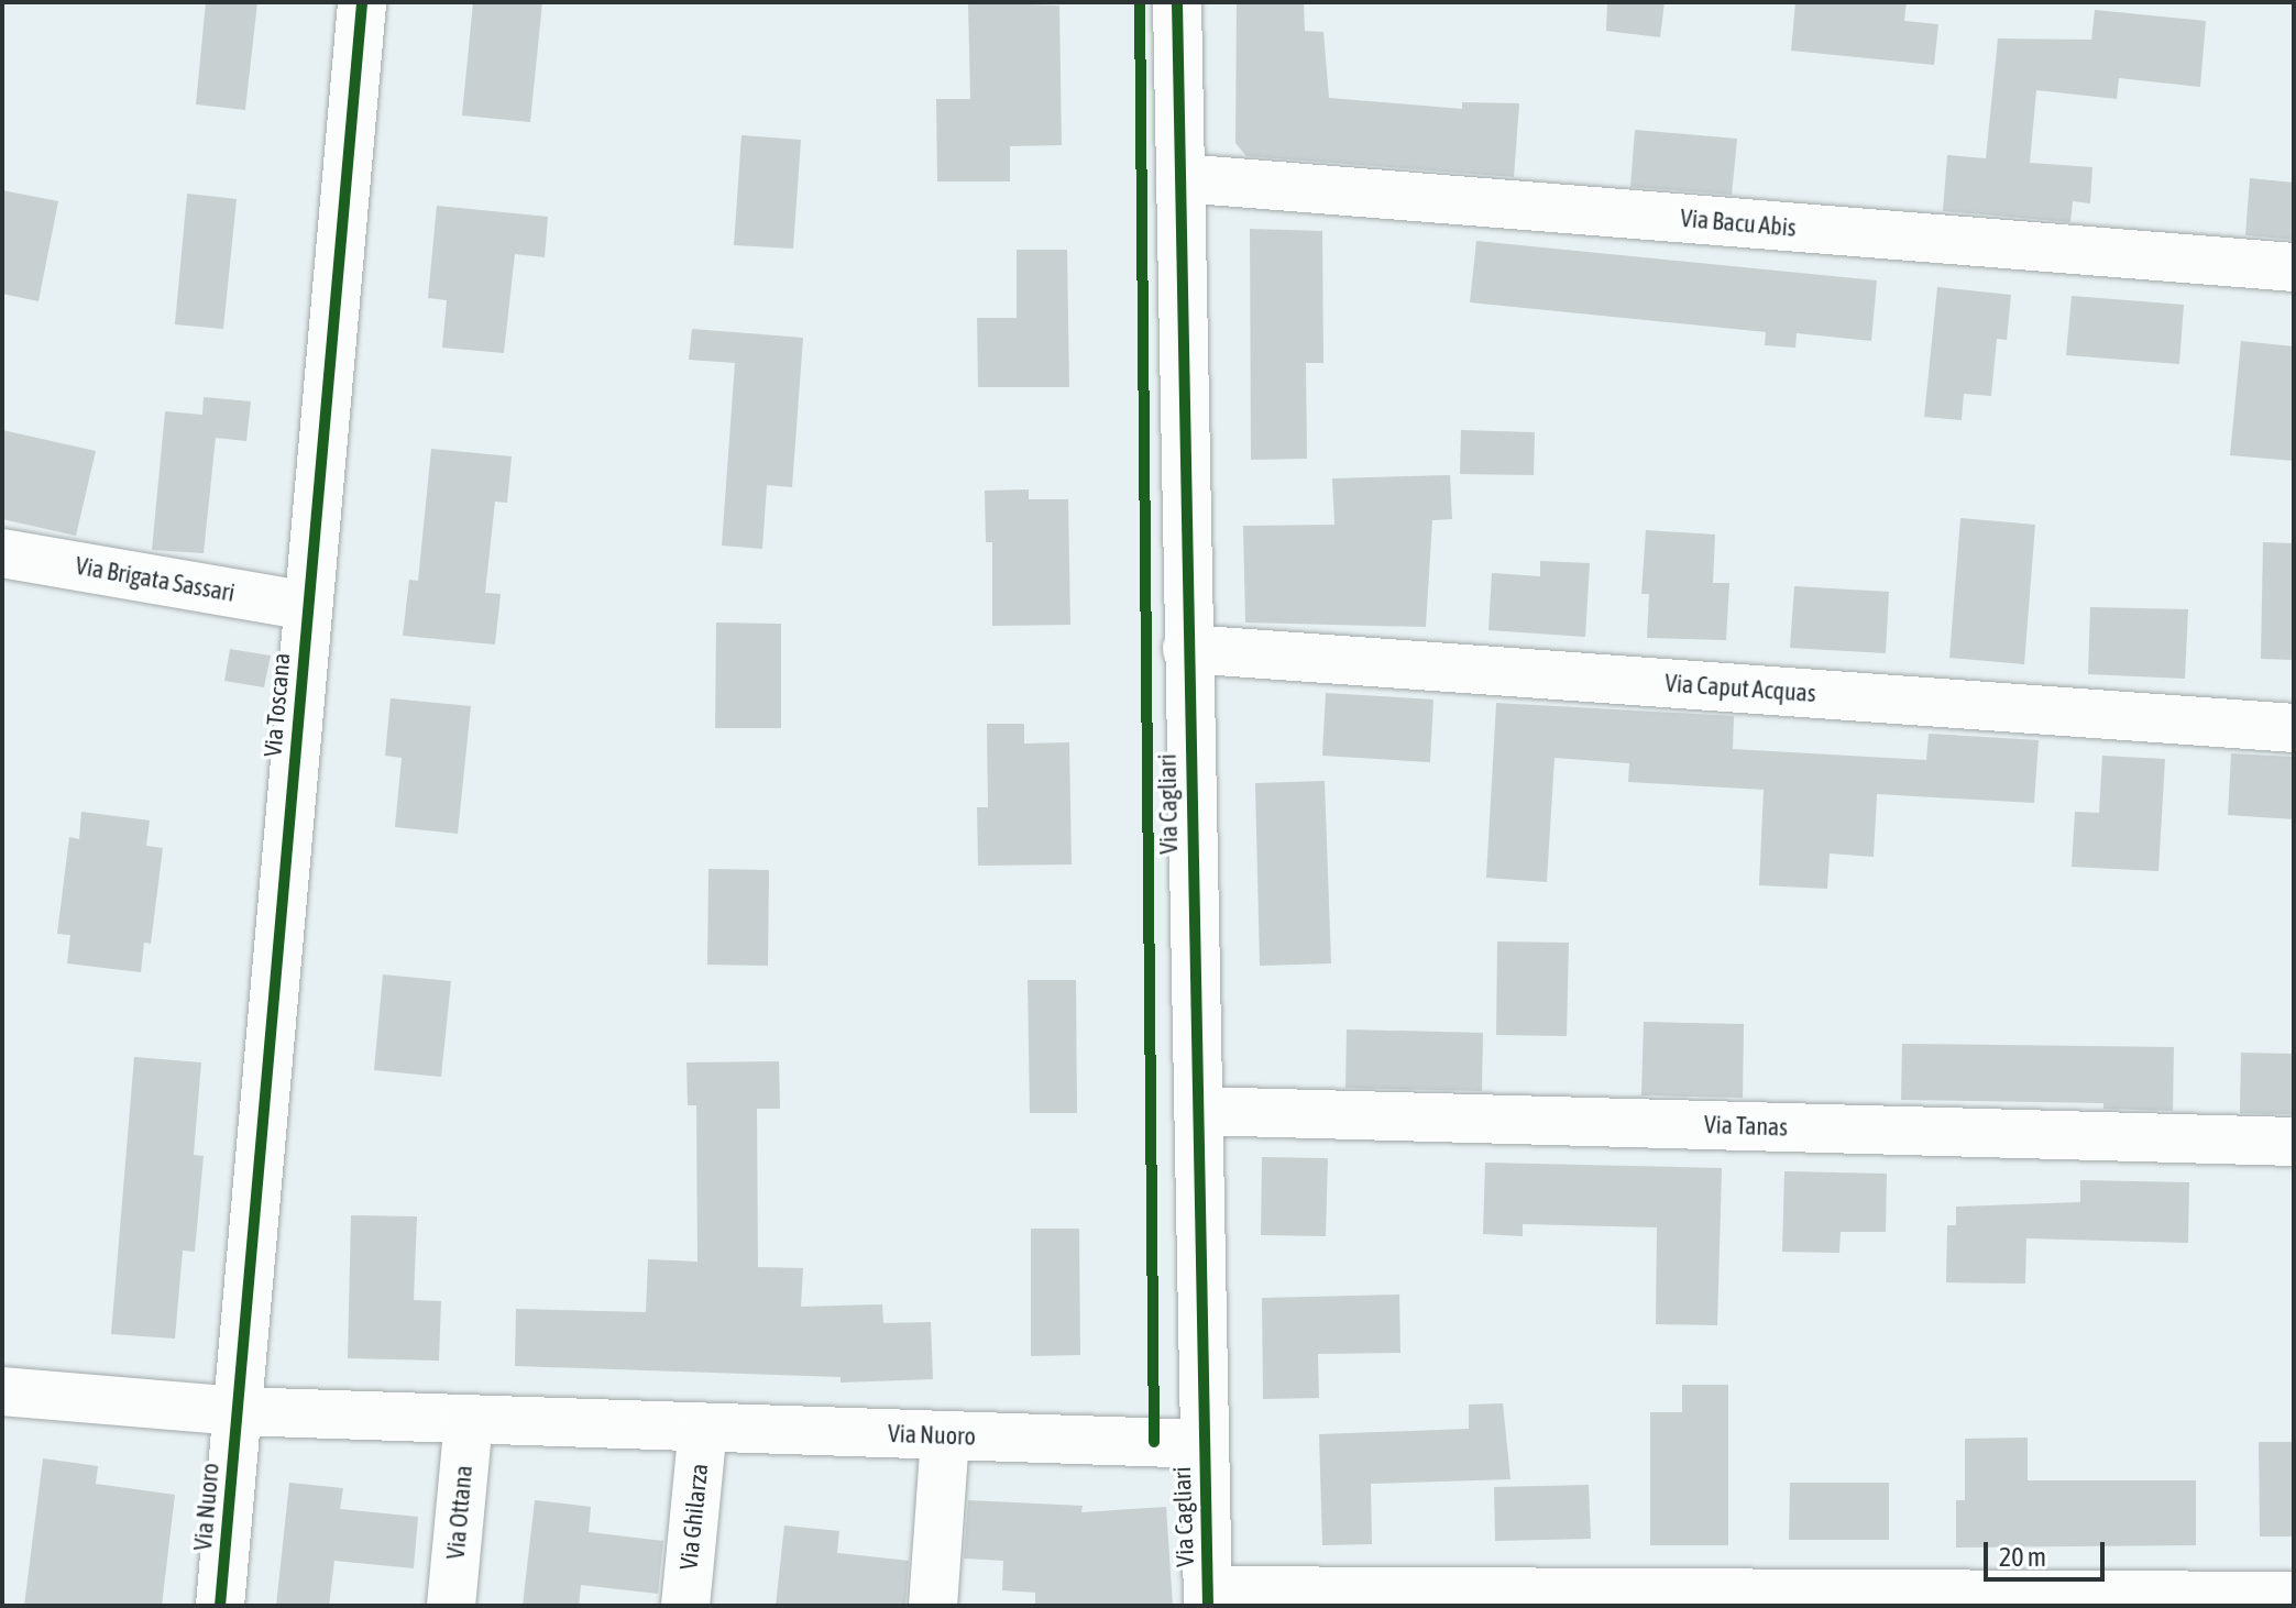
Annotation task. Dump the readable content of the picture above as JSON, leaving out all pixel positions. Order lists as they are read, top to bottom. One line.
{"streets":{"street":["Via Bacu Abis","Via Brigata Sassari","Via Caput Acquas","Via Toscana","Via Cagliari","Via Tanas","Via Nuoro","Via Ottana","Via Ghilarza"]},"crossings":[["Via Bacu Abis","Via Cagliari"],["Via Brigata Sassari","Via Toscana"],["Via Caput Acquas","Via Cagliari"],["Via Toscana","Via Nuoro"],["Via Cagliari","Via Tanas"],["Via Cagliari","Via Nuoro"],["Via Nuoro","Via Ottana"],["Via Nuoro","Via Ghilarza"]],"scale_bar":"20 m"}
